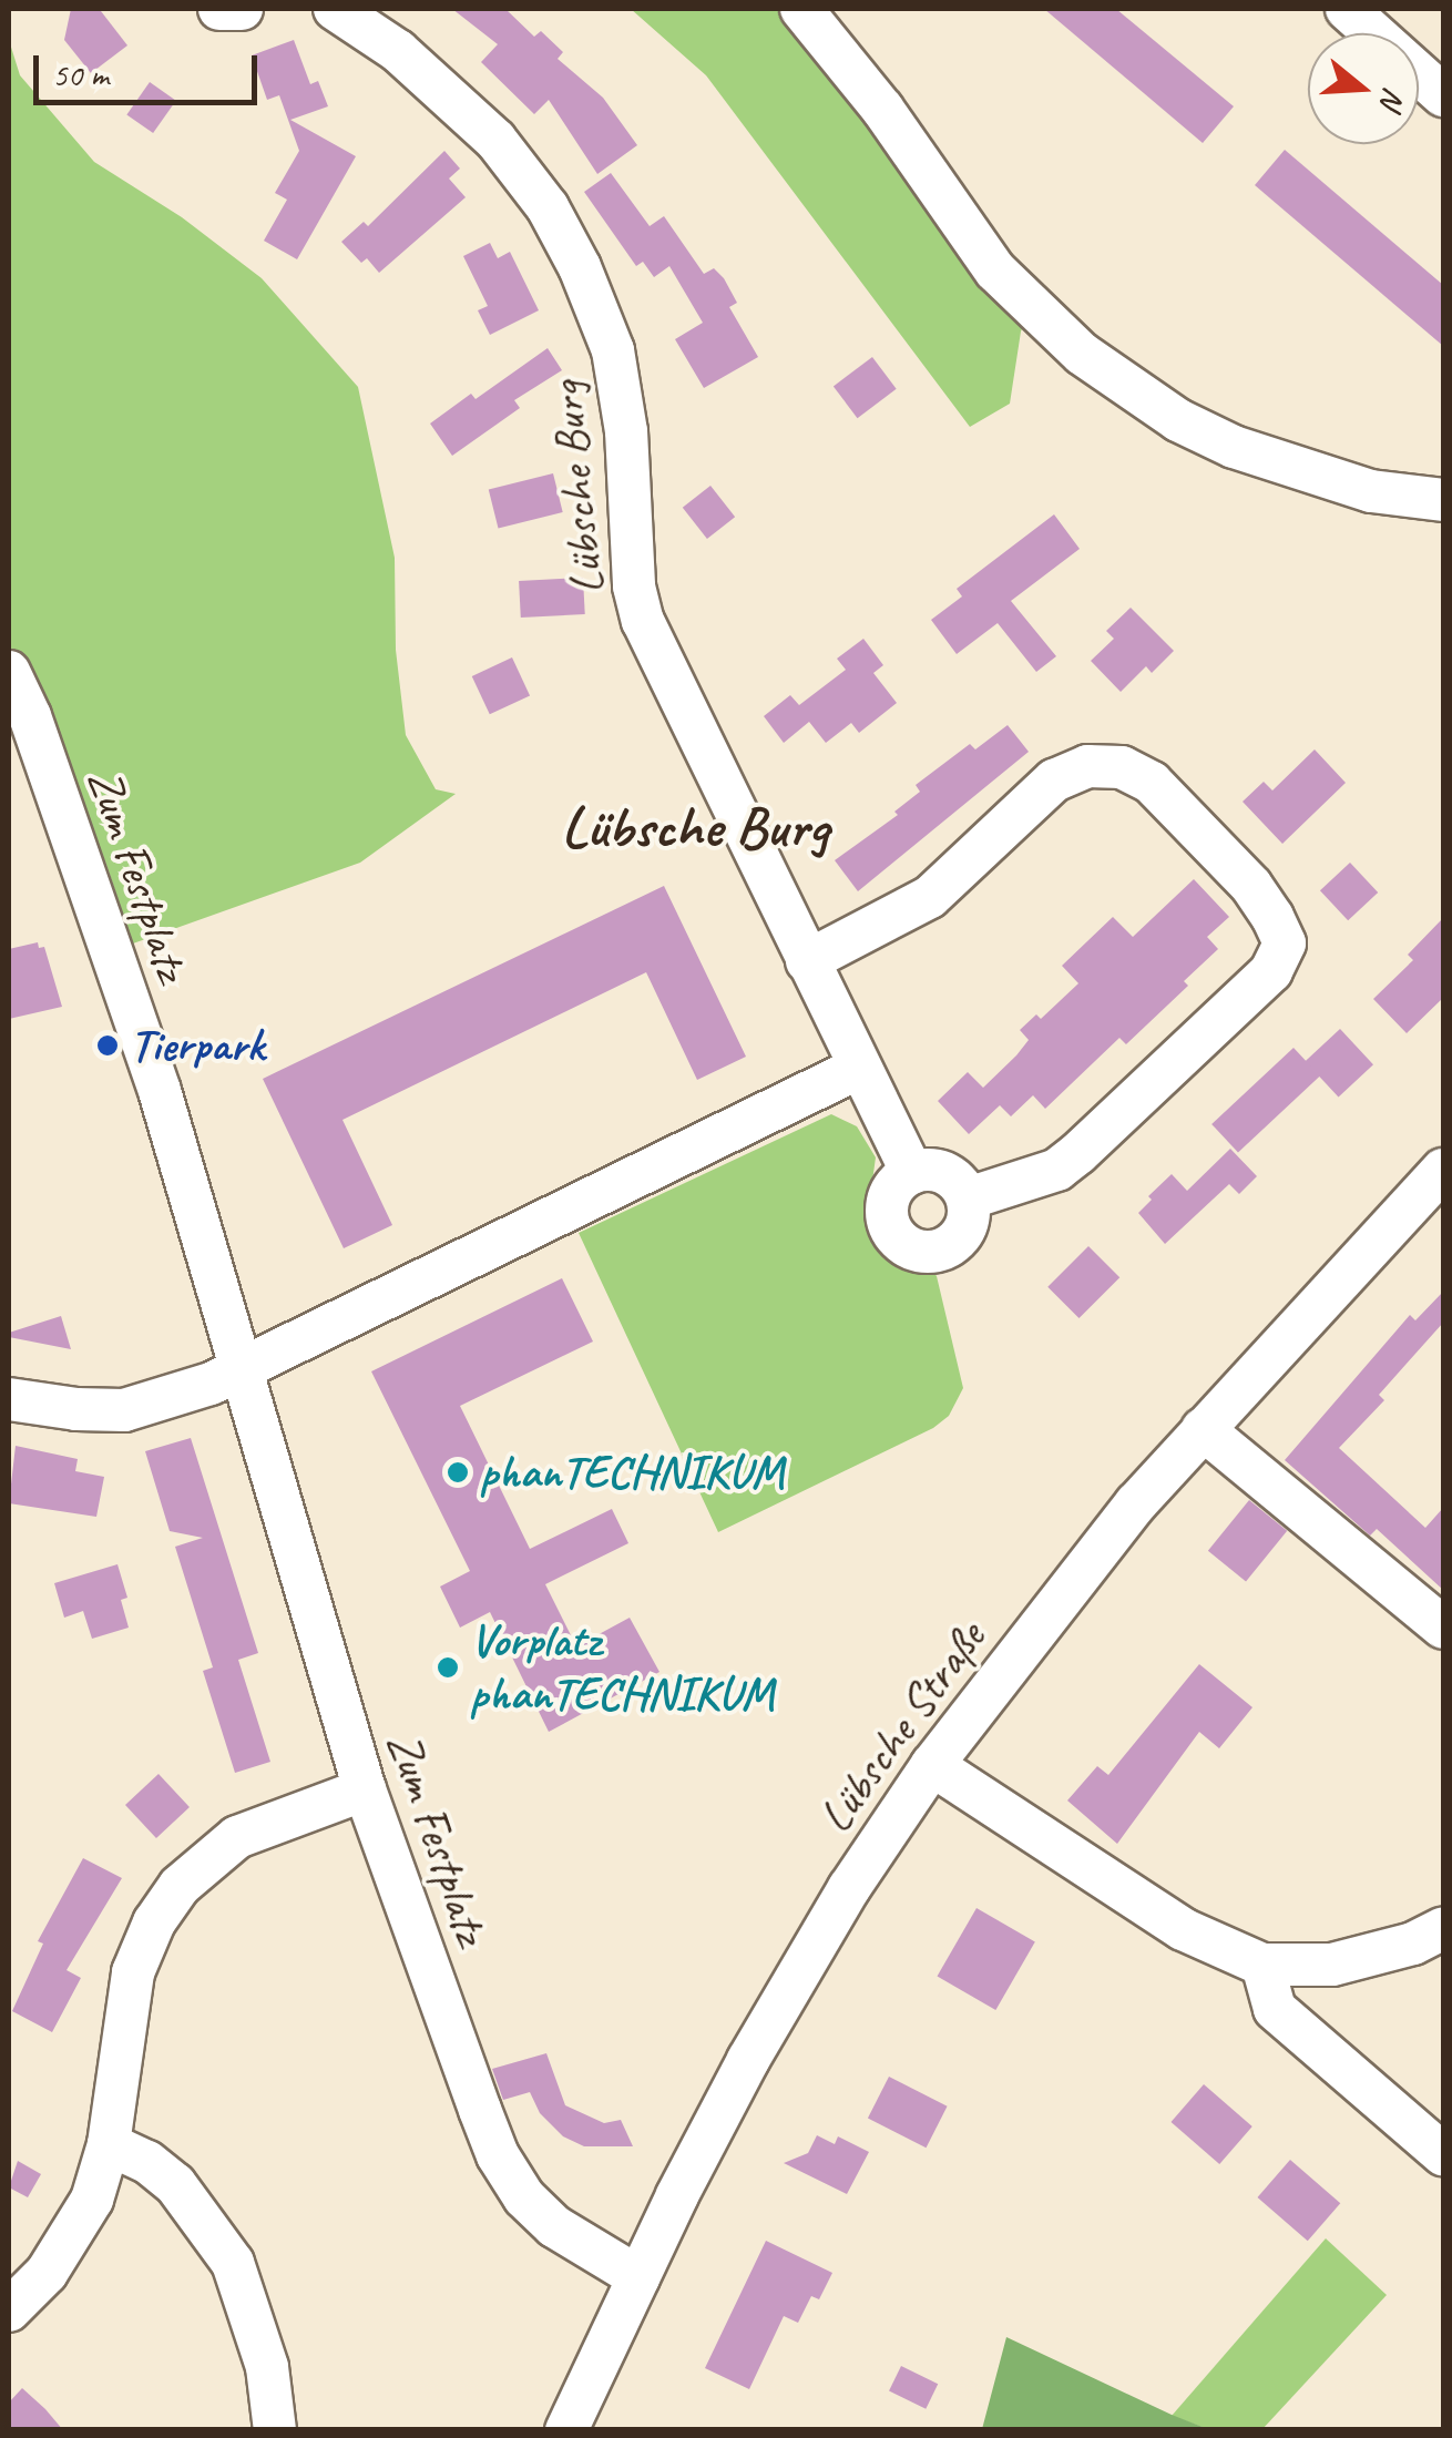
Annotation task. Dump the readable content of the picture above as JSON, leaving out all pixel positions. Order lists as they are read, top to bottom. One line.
{"streets":{"street":["Lübsche Burg","Zum Festplatz","Lübsche Straße"]},"crossings":[["Zum Festplatz","Lübsche Straße"]],"districts":["Lübsche Burg"],"places":["Tierpark","phanTECHNIKUM","Vorplatz phanTECHNIKUM"],"scale_bar":"50 m","north":"right"}
